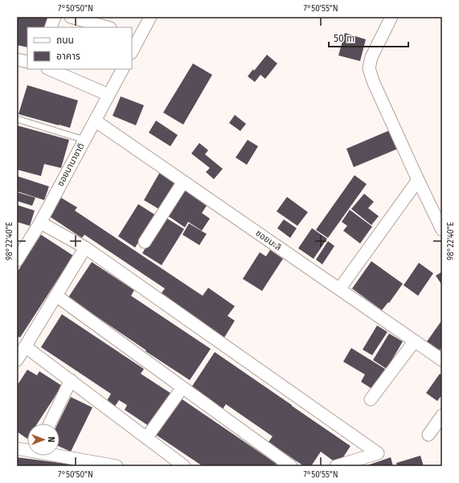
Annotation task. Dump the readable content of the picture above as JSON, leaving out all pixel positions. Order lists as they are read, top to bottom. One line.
{"streets":{"street":["ซอยนานาชาติ","ซอยมะลิ"]},"crossings":[["ซอยนานาชาติ","ซอยมะลิ"]],"legend":["ถนน","อาคาร"],"scale_bar":"50 m","north":"right","coordinates":["7°50'50\"N","7°50'55\"N","98°22'40\"E"]}
